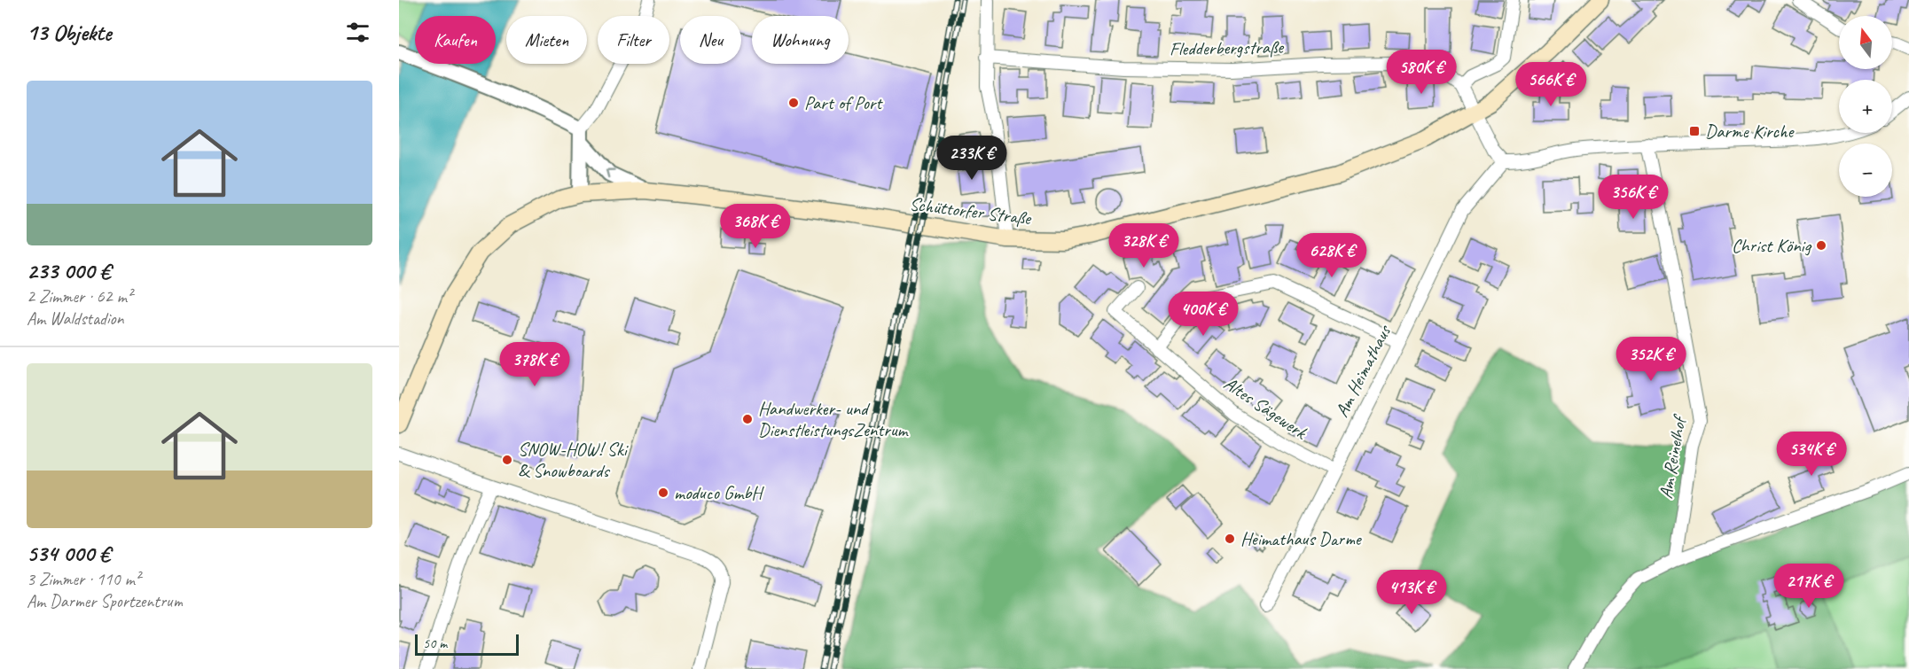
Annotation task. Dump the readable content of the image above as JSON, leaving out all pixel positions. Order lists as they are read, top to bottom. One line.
{"streets":{"main road":["Schüttorfer Straße"],"street":["Fledderbergstraße","Am Heimathaus","Altes Sägewerk","Am Reinelhof"]},"crossings":[["Am Heimathaus","Altes Sägewerk"]],"places":{"other":["Part of Port","Christ König","Handwerker- und DienstleistungsZentrum","SNOW-HOW! Ski & Snowboards","moduco GmbH","Heimathaus Darme"],"transit":["Darme Kirche"]},"scale_bar":"50 m","north":"top","page":{"heading":"13 Objekte","map_buttons":["+","−"],"chip":["Kaufen","Mieten","Filter","Neu","Wohnung"],"price":["580K €","566K €","233K €","356K €","368K €","328K €","628K €","400K €","352K €","378K €","534K €","217K €","413K €"],"list":[{"name":"233 000 €","note":"2 Zimmer · 62 m² · Am Waldstadion"},{"name":"534 000 €","note":"3 Zimmer · 110 m² · Am Darmer Sportzentrum"}],"scale":"50 m"}}
